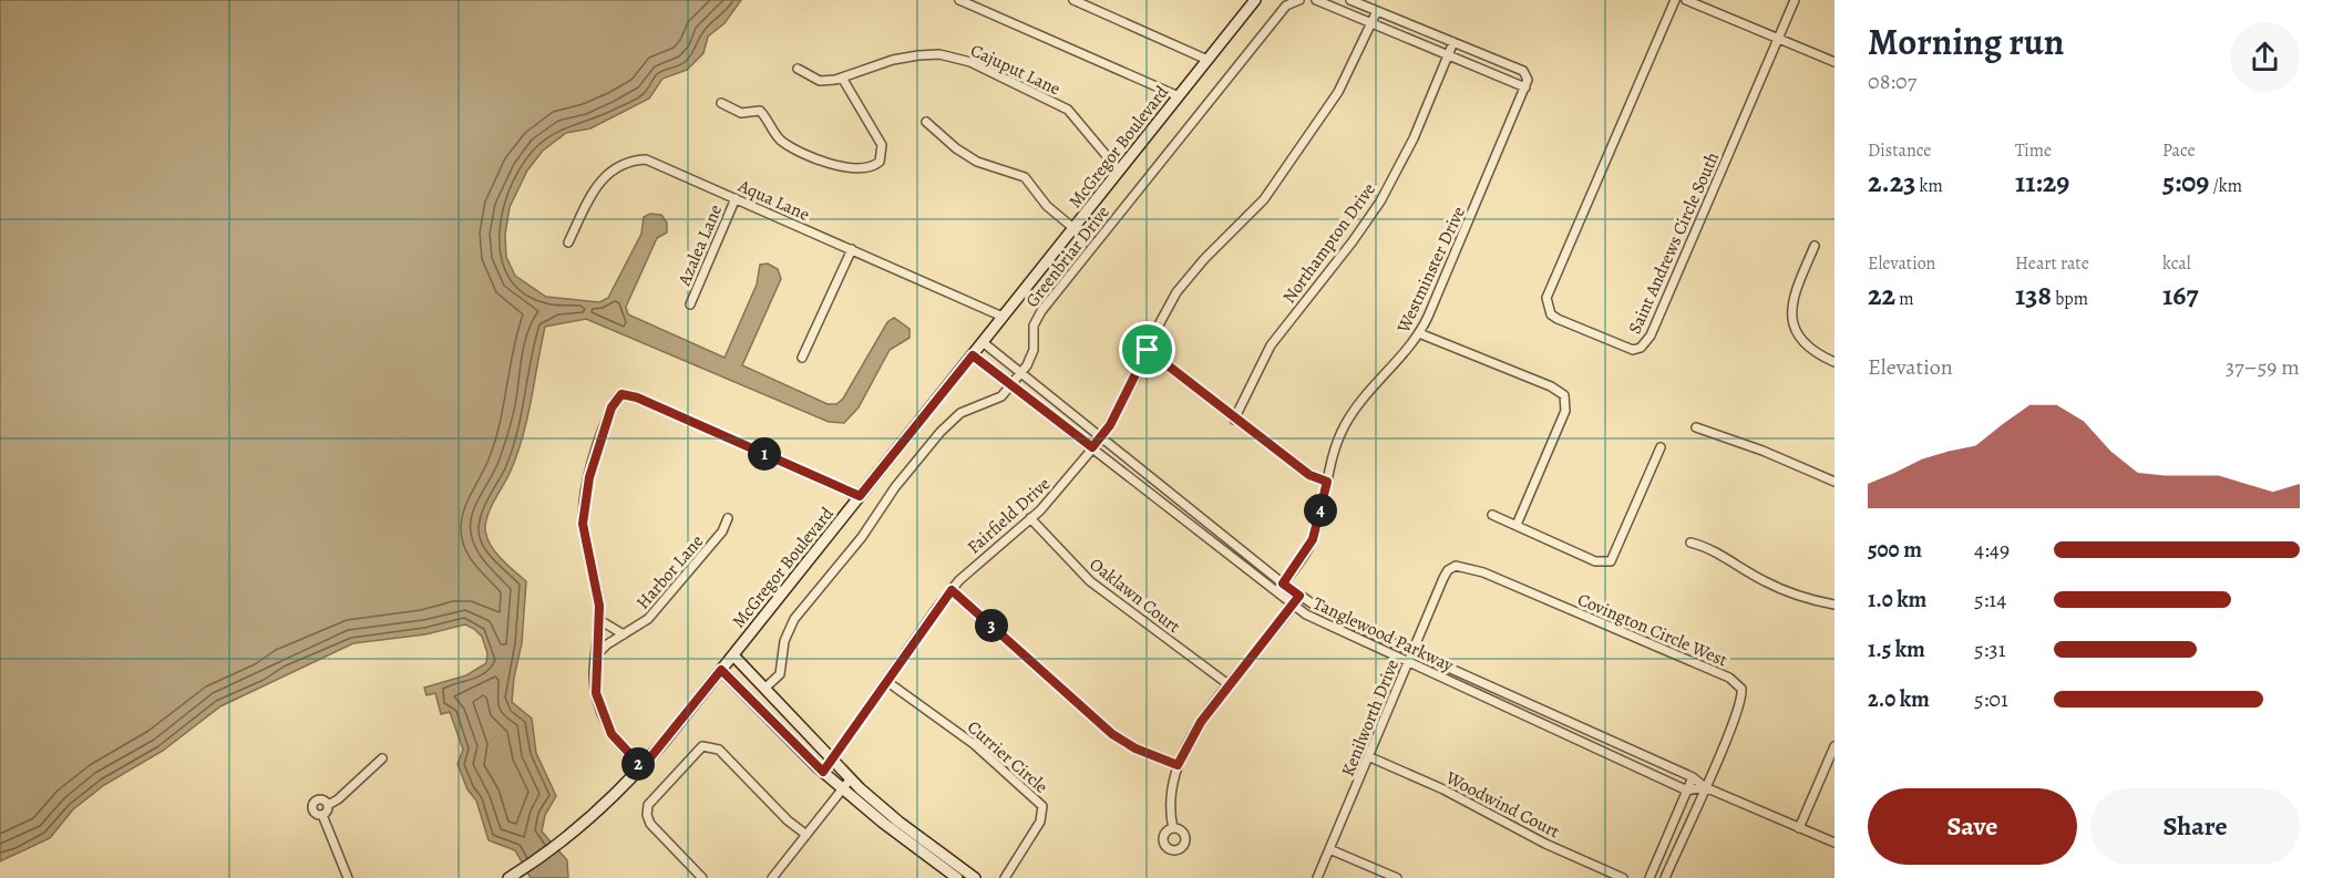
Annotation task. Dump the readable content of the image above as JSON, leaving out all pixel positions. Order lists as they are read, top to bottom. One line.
{"streets":{"main road":["McGregor Boulevard"],"street":["Cajuput Lane","Aqua Lane","Northampton Drive","Saint Andrews Circle South","Azalea Lane","Greenbriar Drive","Westminster Drive","Fairfield Drive","Harbor Lane","Oaklawn Court","Covington Circle West","Tanglewood Parkway","Kenilworth Drive","Currier Circle","Woodwind Court"]},"crossings":[["Cajuput Lane","McGregor Boulevard"],["McGregor Boulevard","Aqua Lane"],["McGregor Boulevard","Tanglewood Parkway"],["Aqua Lane","Azalea Lane"],["Greenbriar Drive","Tanglewood Parkway"],["Westminster Drive","Tanglewood Parkway"],["Fairfield Drive","Oaklawn Court"],["Fairfield Drive","Tanglewood Parkway"],["Fairfield Drive","Currier Circle"],["Covington Circle West","Tanglewood Parkway"],["Covington Circle West","Kenilworth Drive"],["Tanglewood Parkway","Kenilworth Drive"],["Kenilworth Drive","Woodwind Court"]],"page":{"heading":["Morning run","08:07"],"stats":[["Distance","2.23 km"],["Time","11:29"],["Pace","5:09 /km"],["Elevation","22 m"],["Heart rate","138 bpm"],["kcal","167"]],"chart":["Elevation","37–59 m"],"pins":["1","4","3","2"],"list":[{"name":"500 m","note":"4:49"},{"name":"1.0 km","note":"5:14"},{"name":"1.5 km","note":"5:31"},{"name":"2.0 km","note":"5:01"}],"buttons":["Save","Share"]}}
